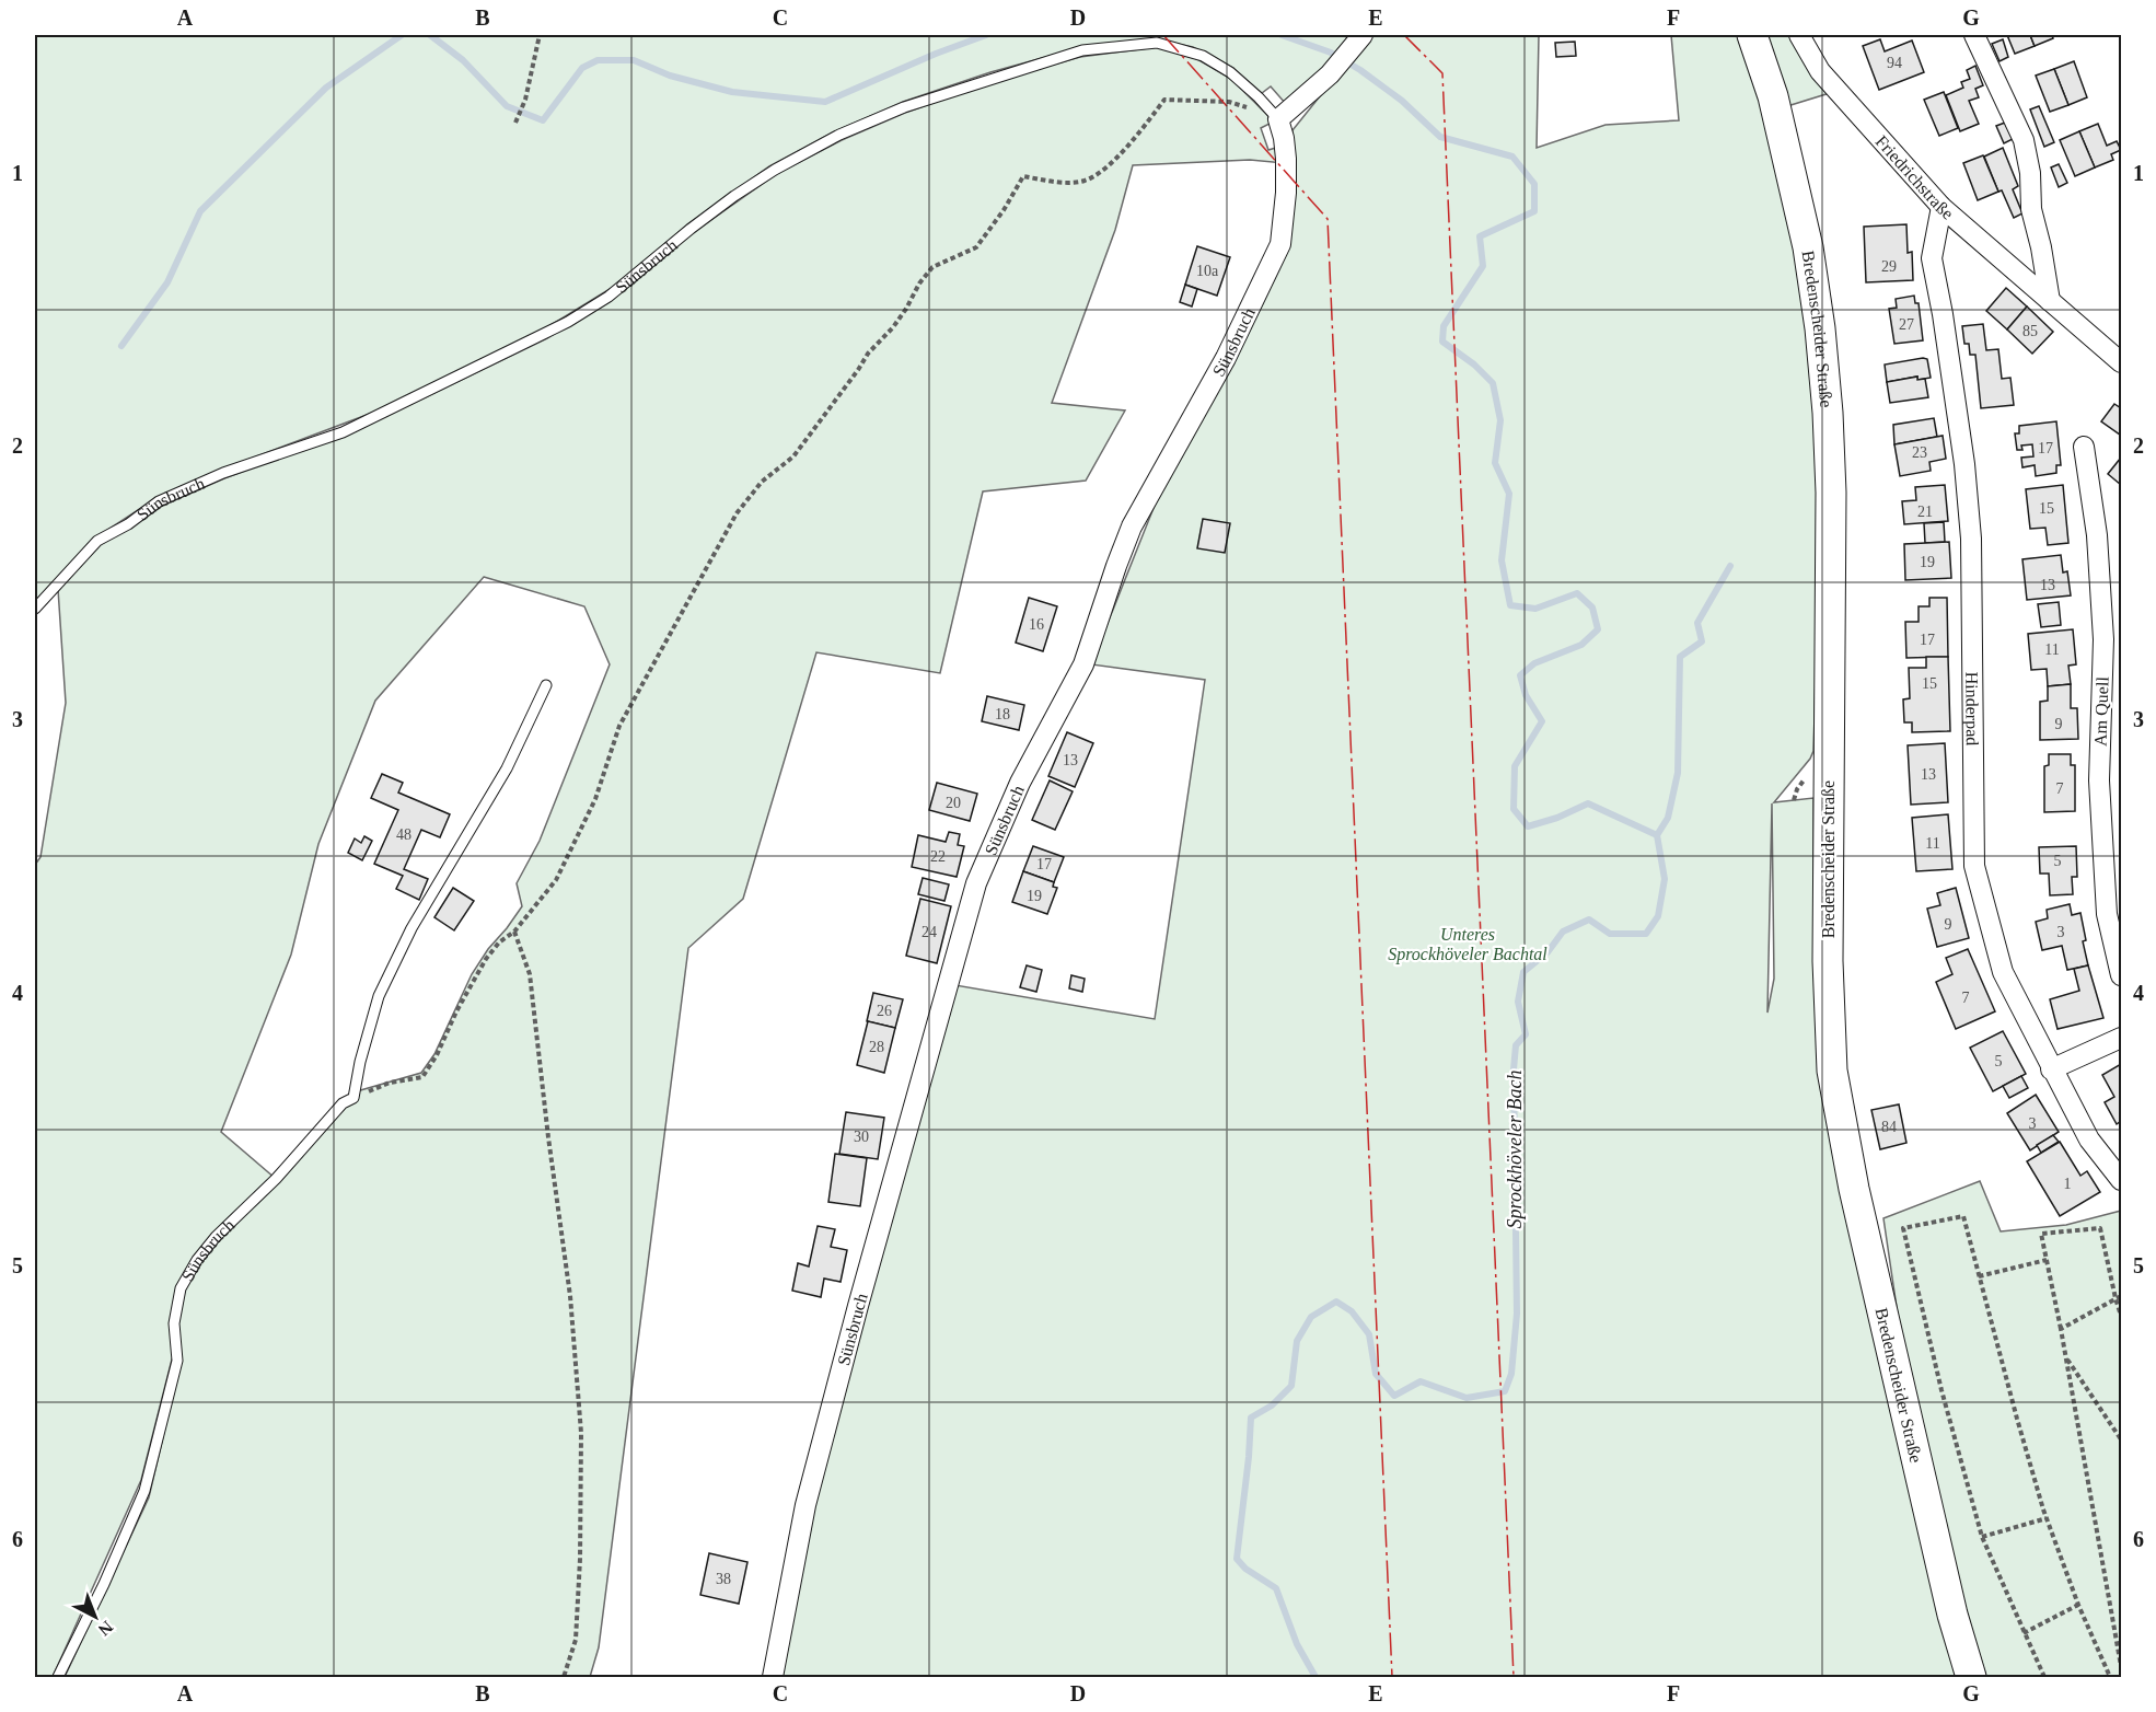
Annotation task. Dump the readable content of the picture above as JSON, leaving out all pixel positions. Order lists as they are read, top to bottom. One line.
{"streets":{"main road":["Bredenscheider Straße"],"street":["Friedrichstraße","Sünsbruch","Hinderpad","Am Quell"]},"crossings":[["Friedrichstraße","Hinderpad"]],"water":["Sprockhöveler Bach"],"parks":["Unteres Sprockhöveler Bachtal"],"house_numbers":["94","29","10a","27","85","17","23","15","21","19","13","16","17","11","15","18","9","13","13","7","20","48","11","22","5","17","19","9","24","3","7","26","28","5","3","84","30","1","38"],"north":"bottom right","grid":{"columns":["A","B","C","D","E","F","G"],"rows":["1","2","3","4","5","6"]}}
